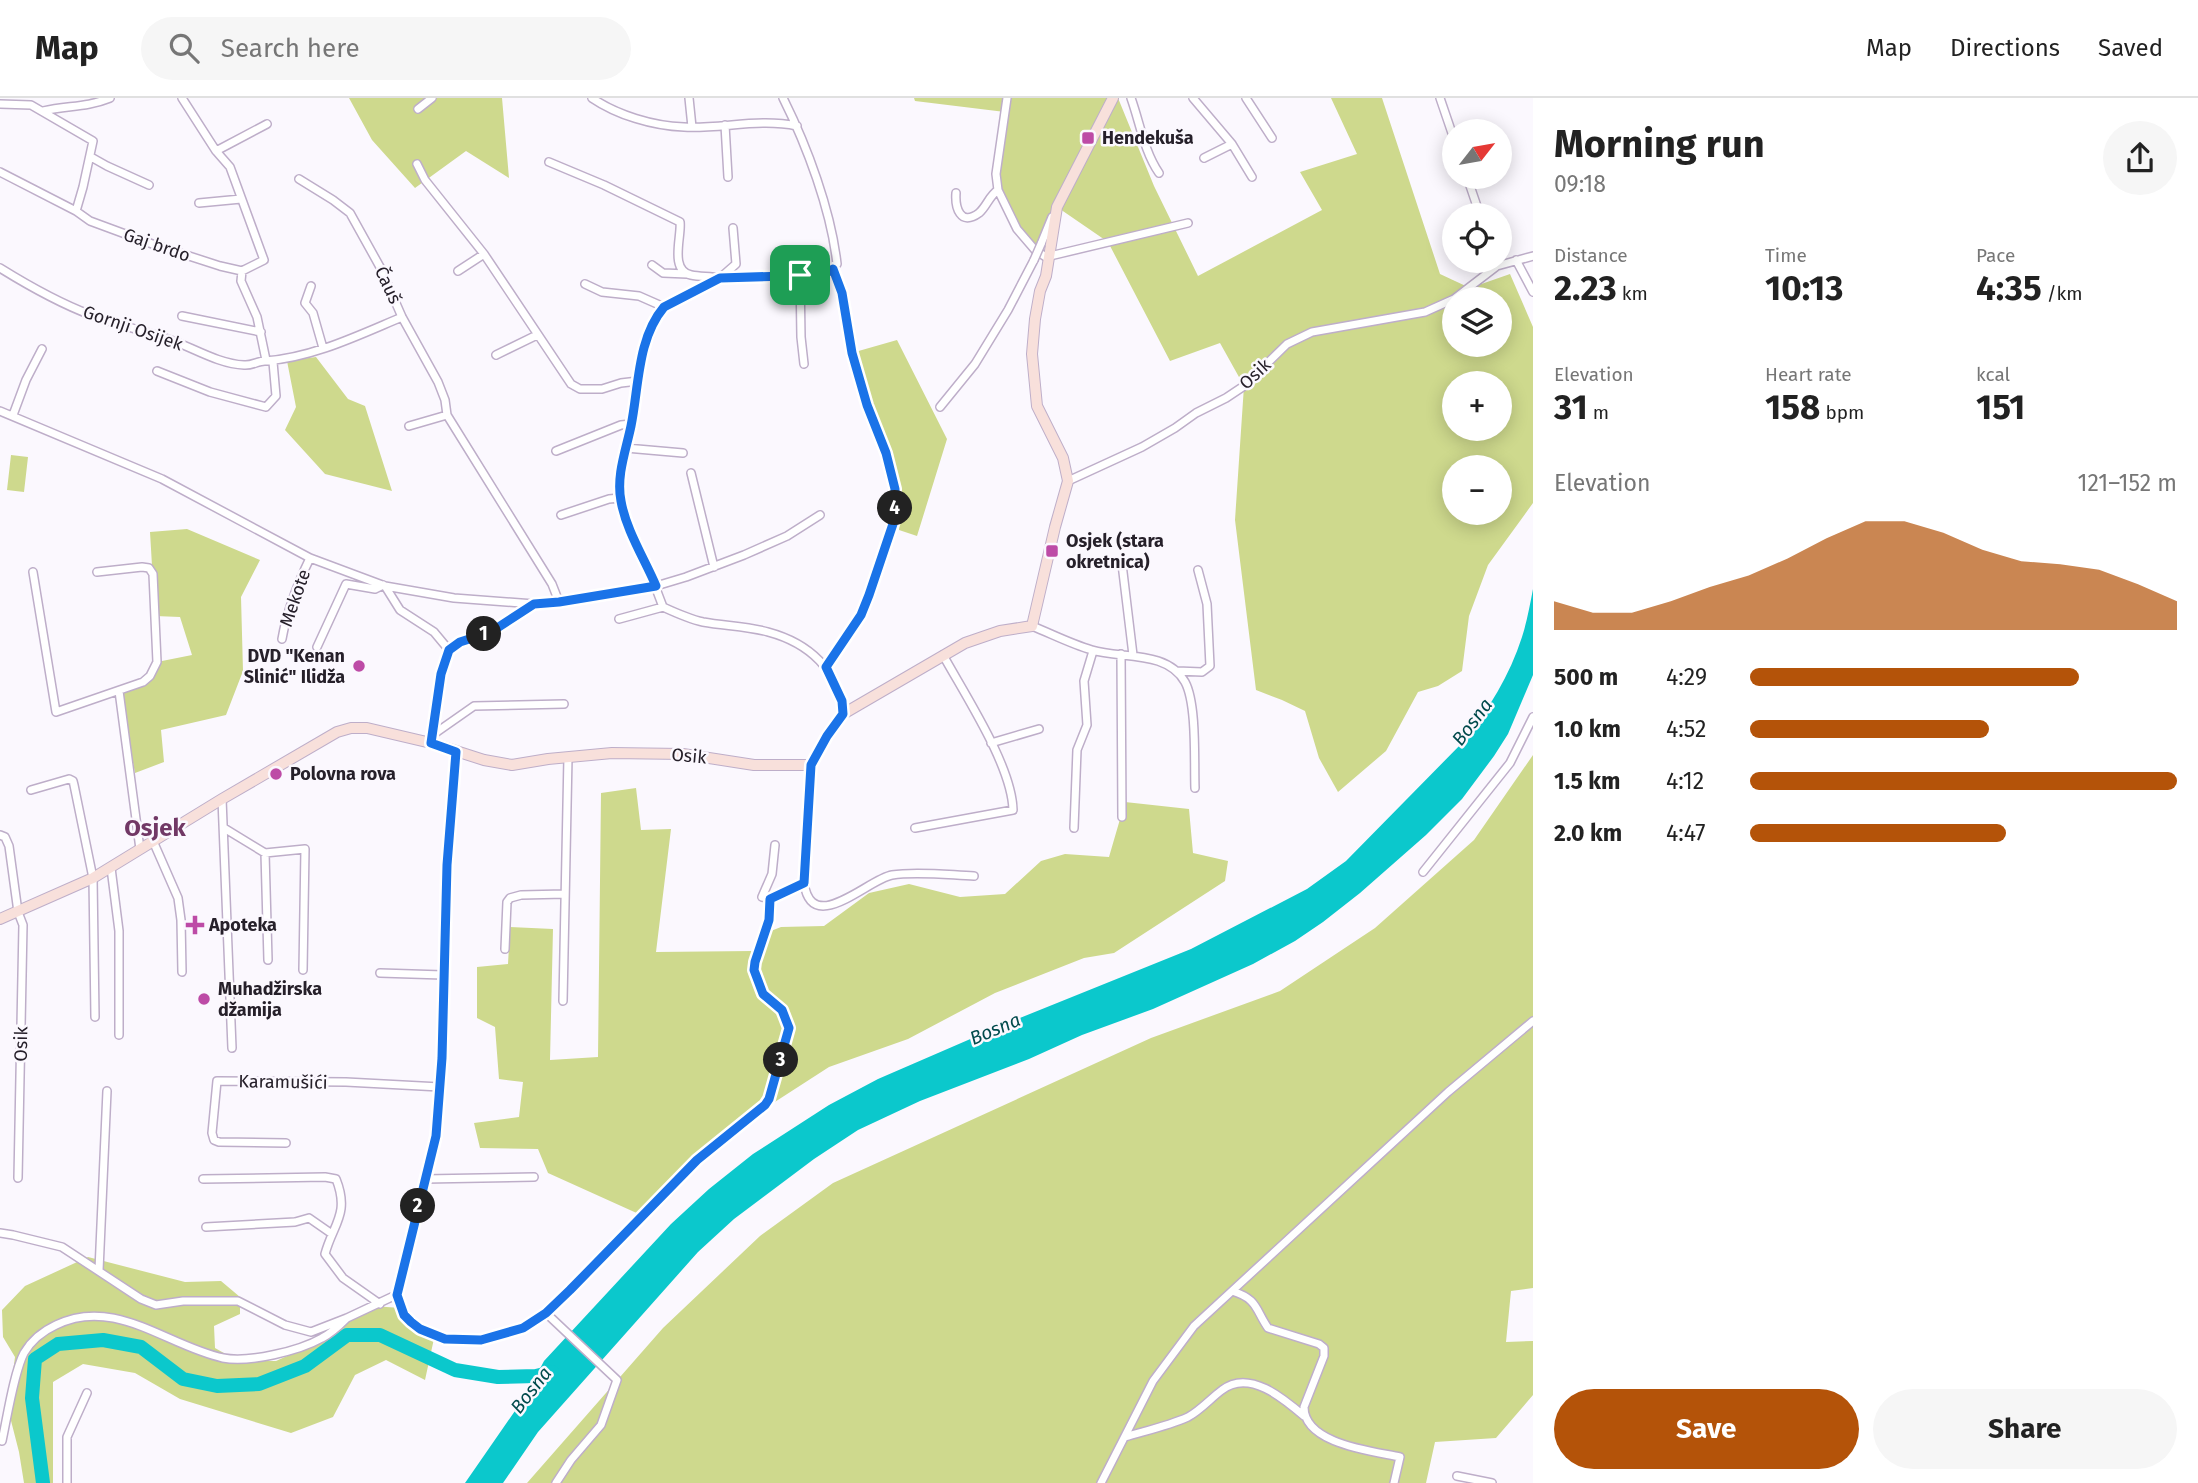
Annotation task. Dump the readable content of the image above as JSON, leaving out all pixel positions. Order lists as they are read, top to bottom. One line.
{"streets":{"main road":["Osik"],"street":["Gaj brdo","Čauš","Gornji Osijek","Mekote","Karamušići"]},"crossings":[["Čauš","Gornji Osijek"]],"districts":["Osjek"],"water":["Bosna"],"places":{"transit":["Hendekuša","Osjek (stara okretnica)"],"other":["DVD \"Kenan Slinić\" Ilidža","Polovna rova","Muhadžirska džamija"],"health":["Apoteka"]},"north":"top right","page":{"header":"Map","search":"Search here","nav":["Map","Directions","Saved"],"heading":["Morning run","09:18"],"map_buttons":["+","−"],"stats":[["Distance","2.23 km"],["Time","10:13"],["Pace","4:35 /km"],["Elevation","31 m"],["Heart rate","158 bpm"],["kcal","151"]],"chart":["Elevation","121–152 m"],"pins":["4","1","3","2"],"list":[{"name":"500 m","note":"4:29"},{"name":"1.0 km","note":"4:52"},{"name":"1.5 km","note":"4:12"},{"name":"2.0 km","note":"4:47"}],"buttons":["Save","Share"]}}
